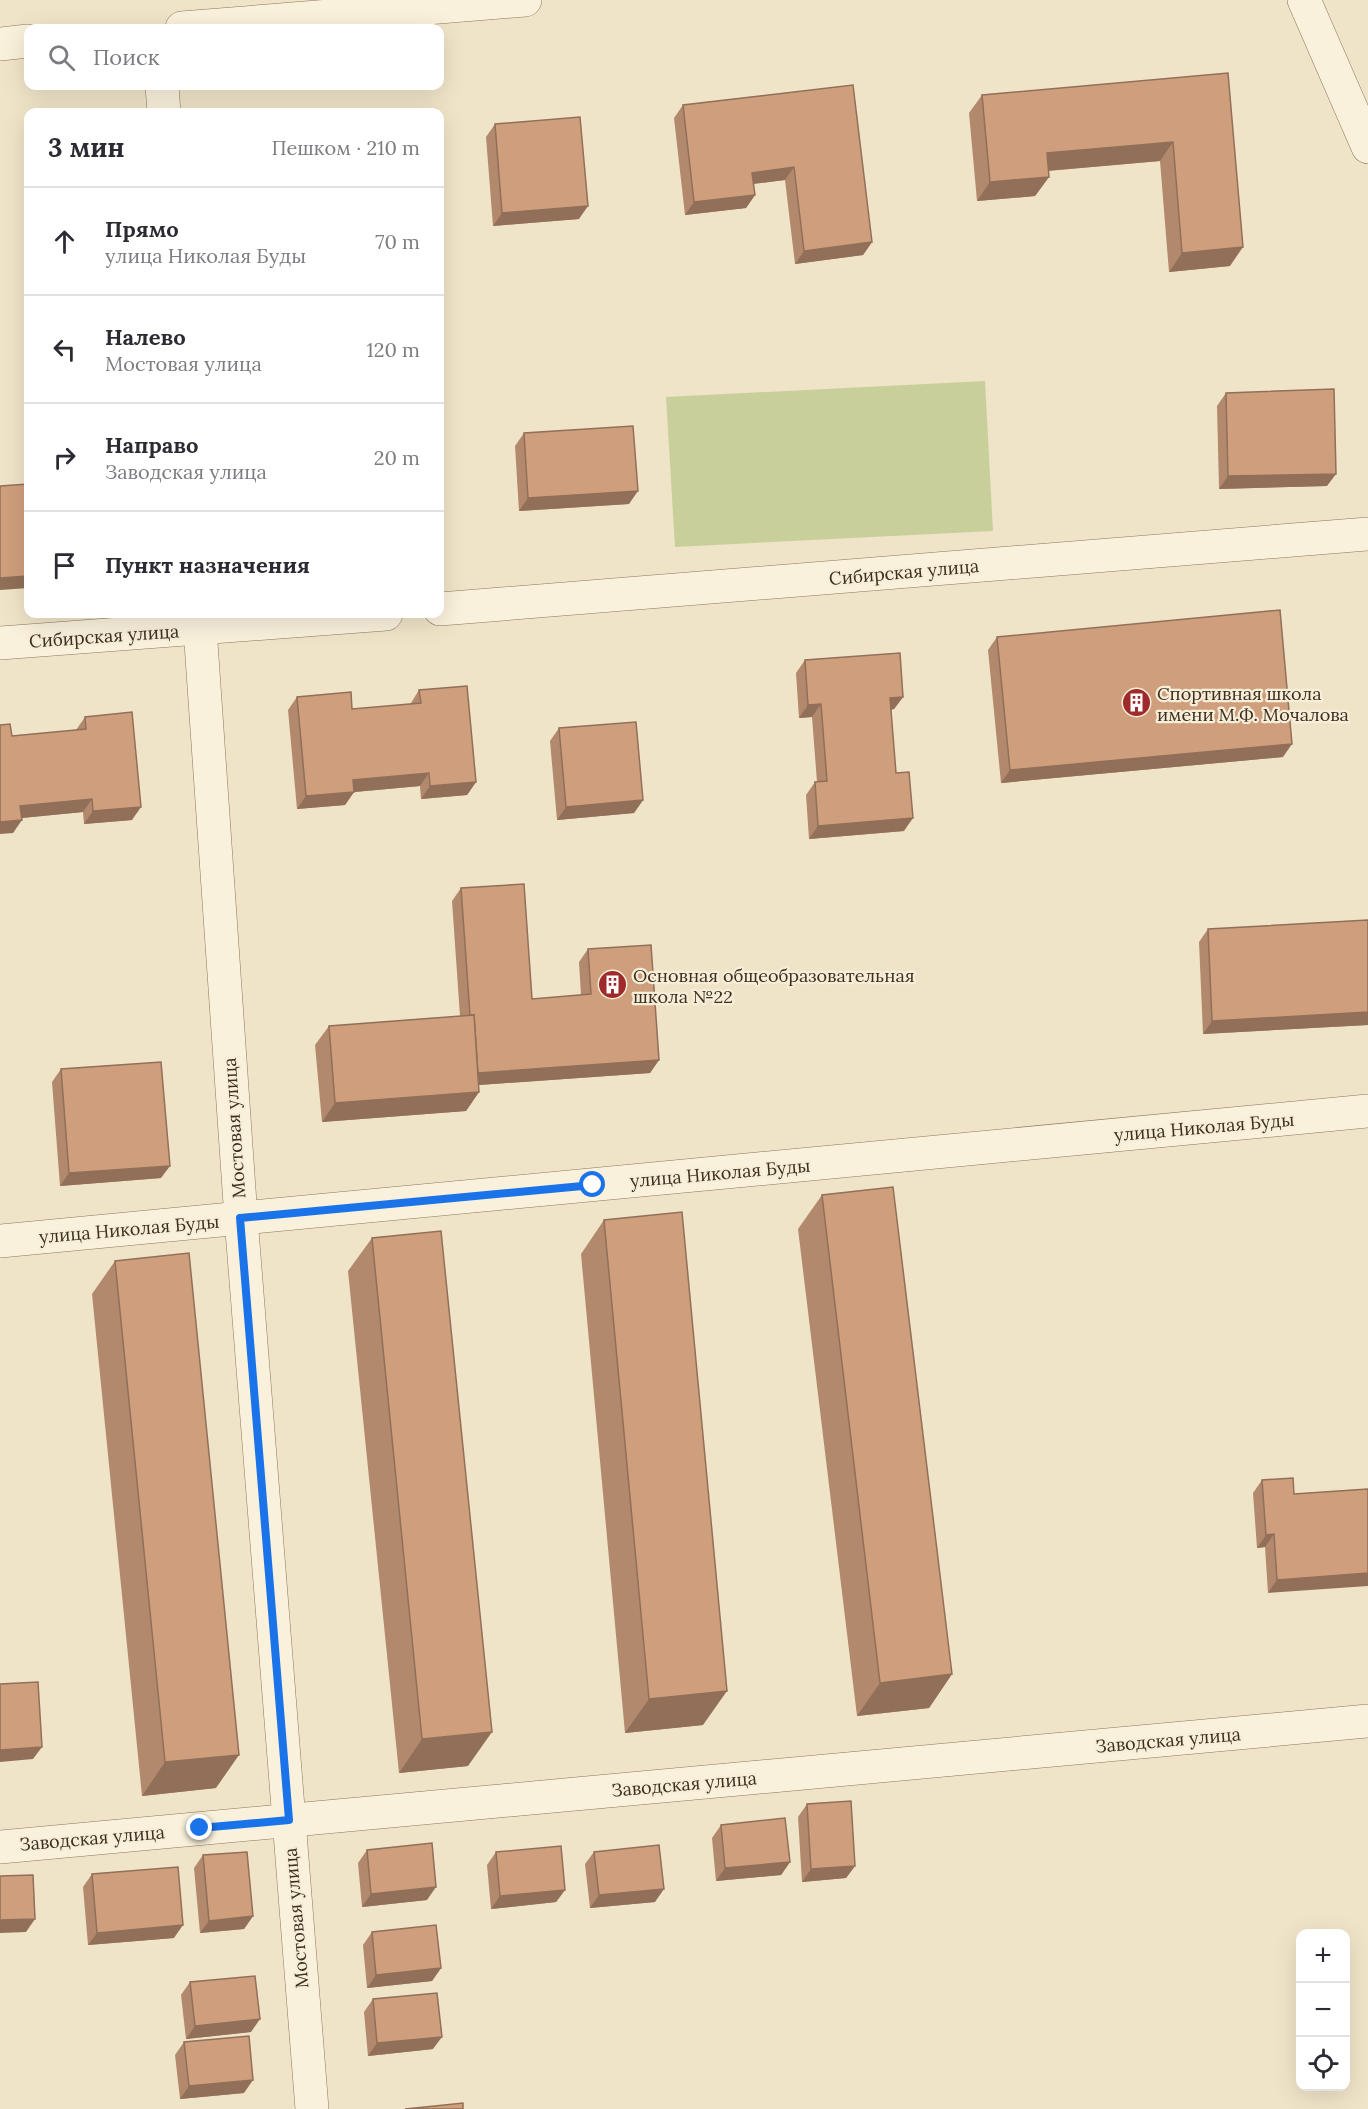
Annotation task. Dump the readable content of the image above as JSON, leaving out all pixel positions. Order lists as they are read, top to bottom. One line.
{"streets":{"street":["Сибирская улица","улица Николая Буды","Мостовая улица","Заводская улица"]},"crossings":[["Сибирская улица","Мостовая улица"],["улица Николая Буды","Мостовая улица"],["Мостовая улица","Заводская улица"]],"places":{"building":["Спортивная школа имени М.Ф. Мочалова","Основная общеобразовательная школа №22"]},"page":{"search":"Поиск","heading":["3 мин","Пешком · 210 m"],"list":[["Прямо","улица Николая Буды","70 m"],["Налево","Мостовая улица","120 m"],["Направо","Заводская улица","20 m"],"Пункт назначения"],"map_buttons":["+","−"]}}
